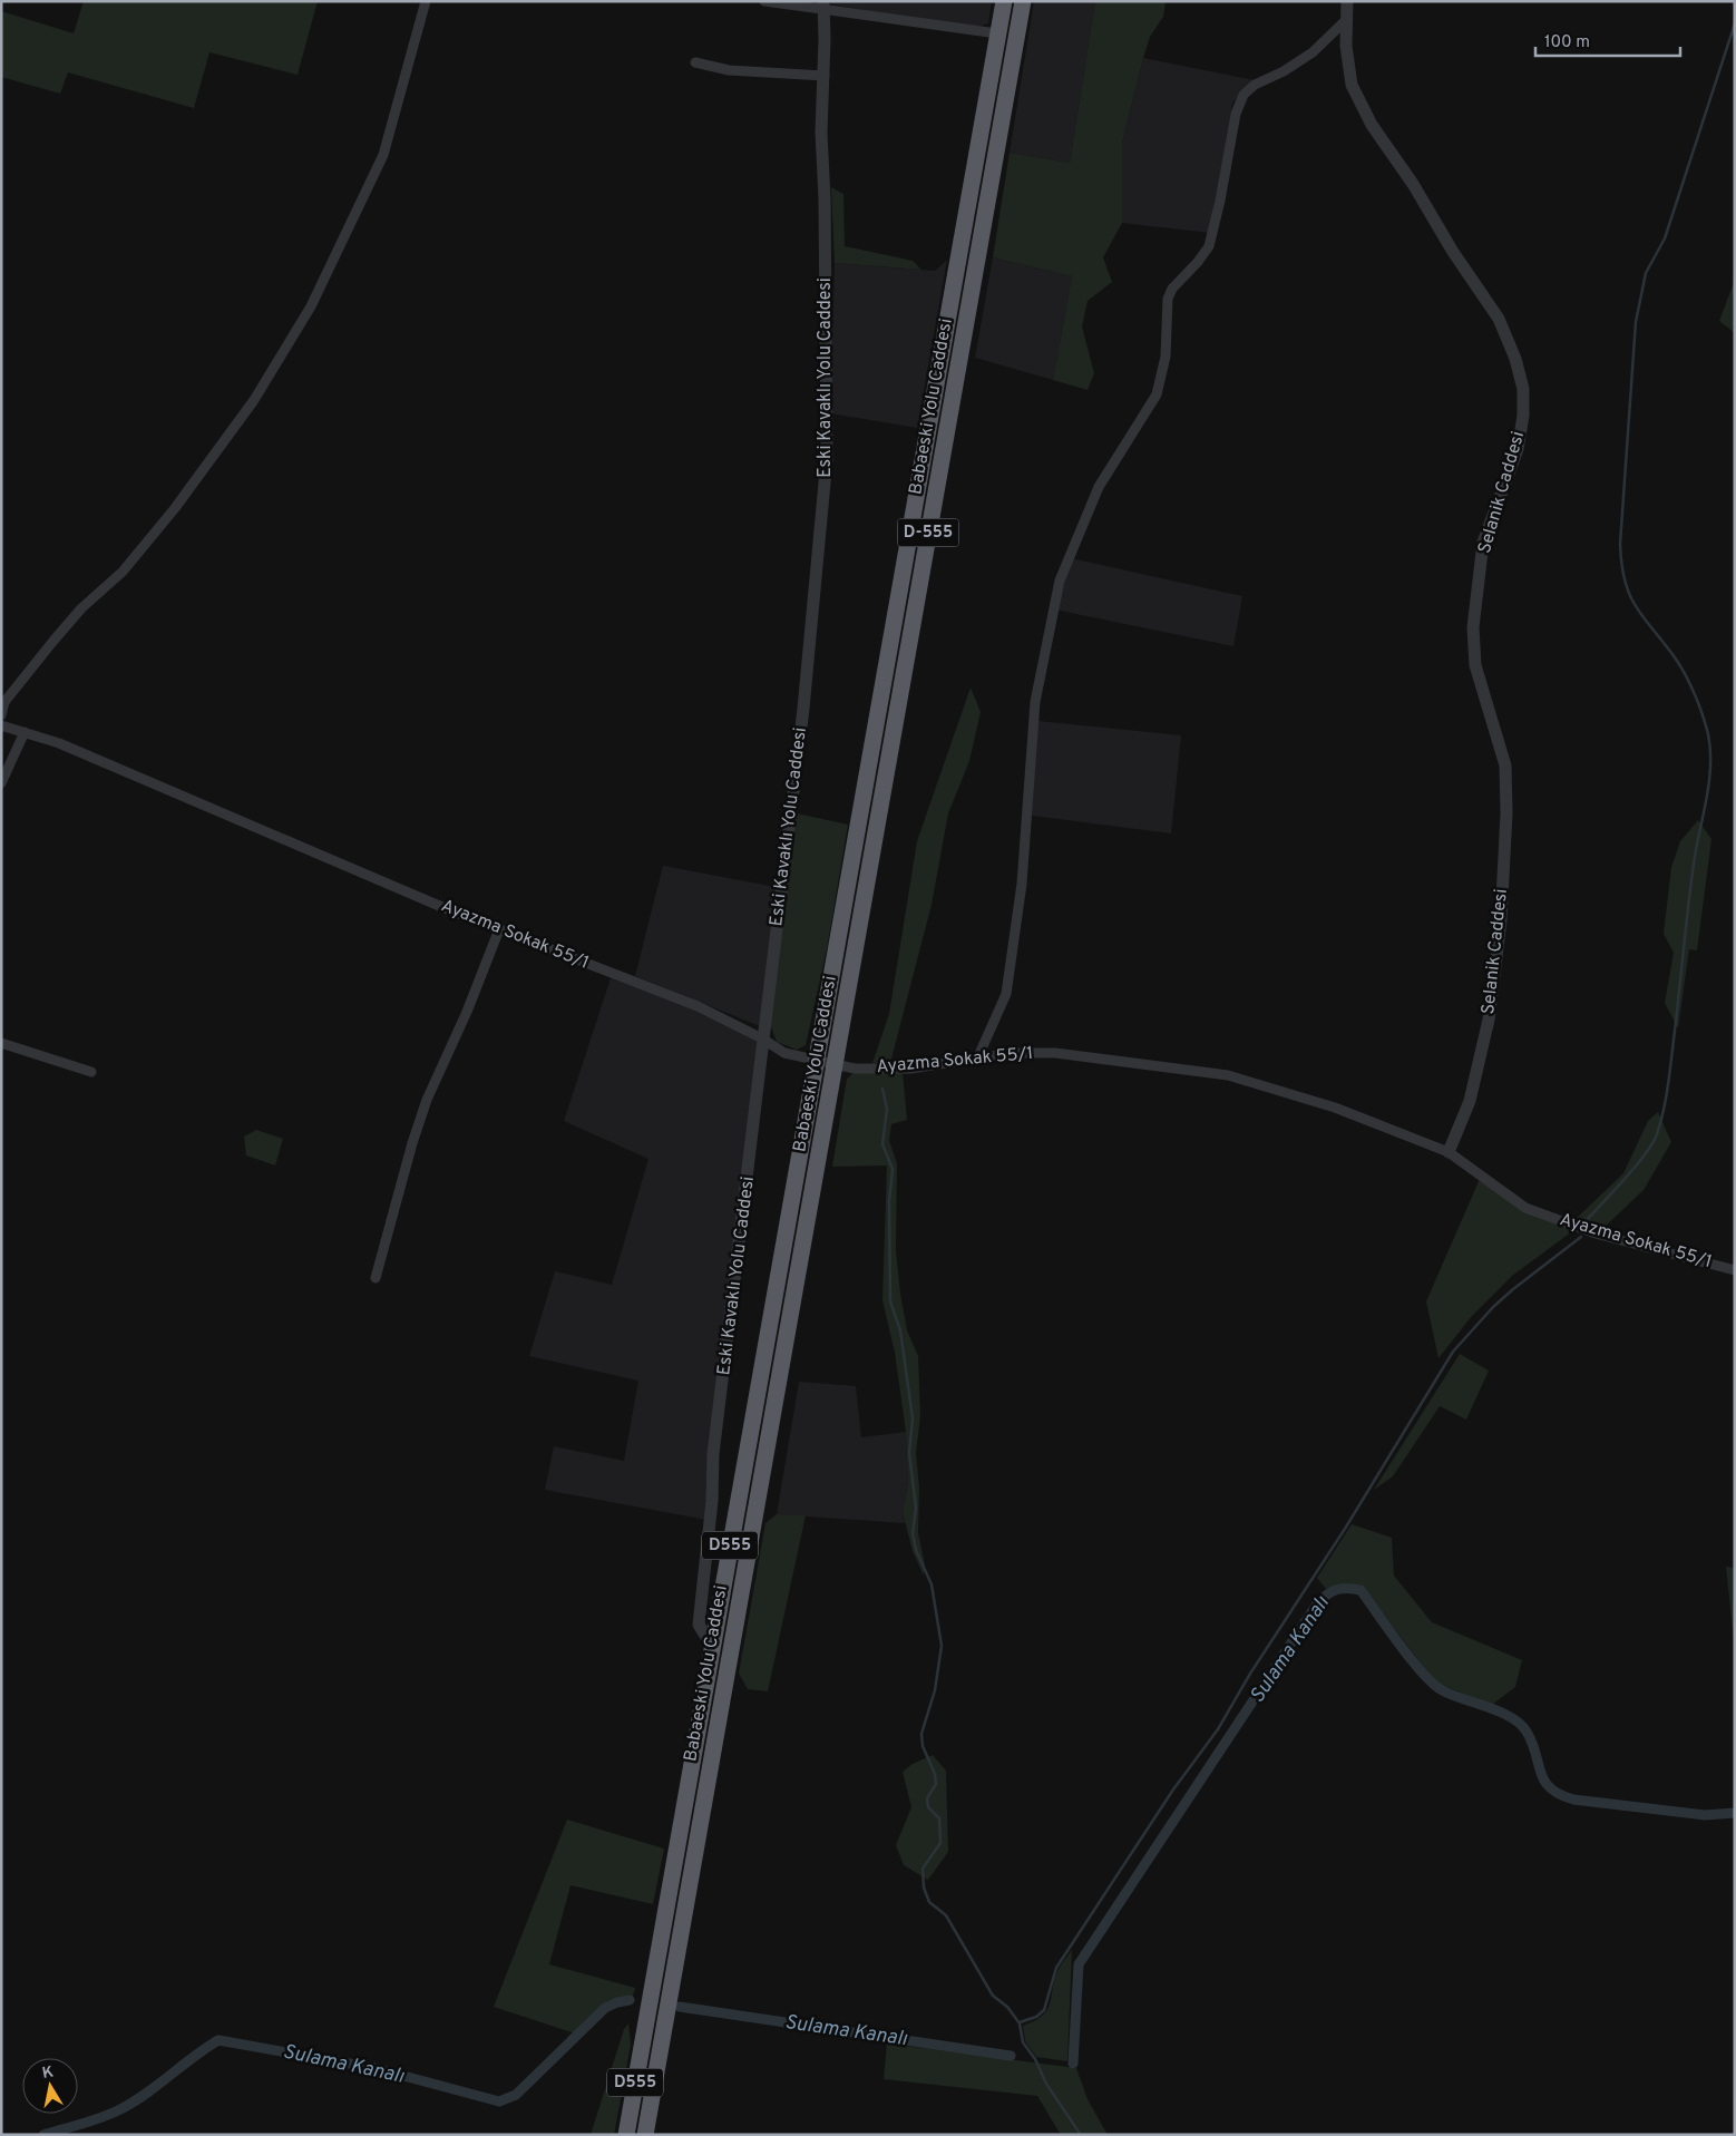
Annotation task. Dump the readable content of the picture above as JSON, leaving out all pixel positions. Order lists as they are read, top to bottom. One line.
{"streets":{"highway":["Babaeski Yolu Caddesi","D-555","D555"],"street":["Eski Kavaklı Yolu Caddesi","Selanik Caddesi","Ayazma Sokak 55/1"]},"crossings":[["Eski Kavaklı Yolu Caddesi","Babaeski Yolu Caddesi"],["Eski Kavaklı Yolu Caddesi","Ayazma Sokak 55/1"],["Babaeski Yolu Caddesi","Ayazma Sokak 55/1"],["Selanik Caddesi","Ayazma Sokak 55/1"]],"water":["Sulama Kanalı"],"scale_bar":"100 m","north":"top"}
